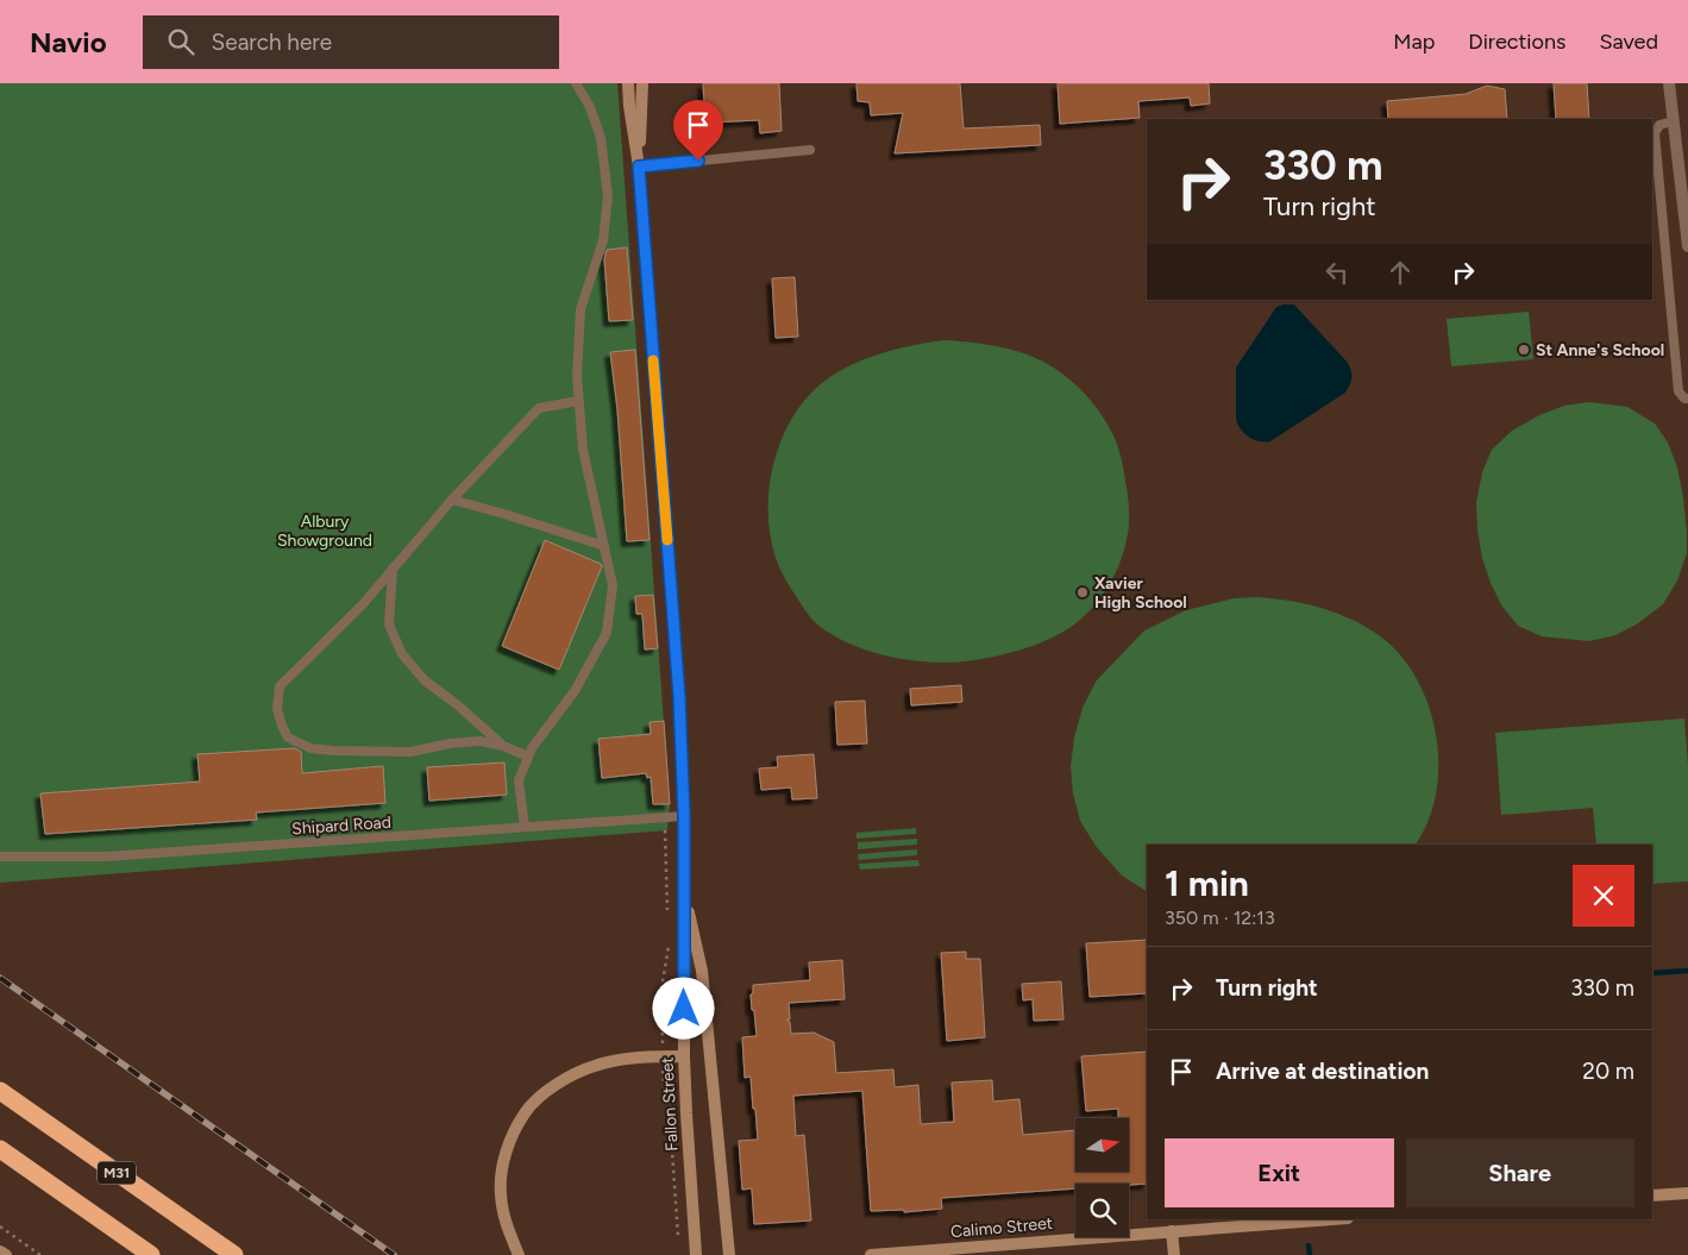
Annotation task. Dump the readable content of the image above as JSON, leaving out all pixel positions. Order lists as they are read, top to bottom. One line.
{"streets":{"highway":["M31"],"street":["Fallon Street","Calimo Street"],"lane":["Shipard Road"]},"crossings":[["Shipard Road","Fallon Street"]],"parks":["Albury Showground"],"places":["St Anne's School","Xavier High School"],"north":"right","page":{"header":"Navio","search":"Search here","nav":["Map","Directions","Saved"],"turn":["330 m","Turn right"],"heading":["1 min","350 m · 12:13"],"list":[{"name":"Turn right","value":"330 m"},{"name":"Arrive at destination","value":"20 m"}],"buttons":["Exit","Share"]}}
